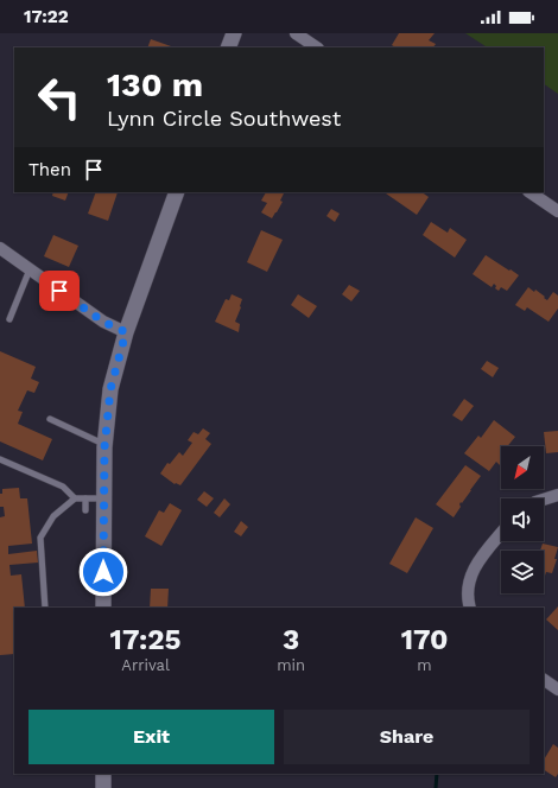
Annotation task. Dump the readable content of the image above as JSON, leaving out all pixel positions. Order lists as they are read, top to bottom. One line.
{"north":"bottom left","page":{"status":"17:22","turn":["130 m","Lynn Circle Southwest"],"then":"Then","eta":["17:25","Arrival","3","min","170","m"],"buttons":["Exit","Share"]}}
